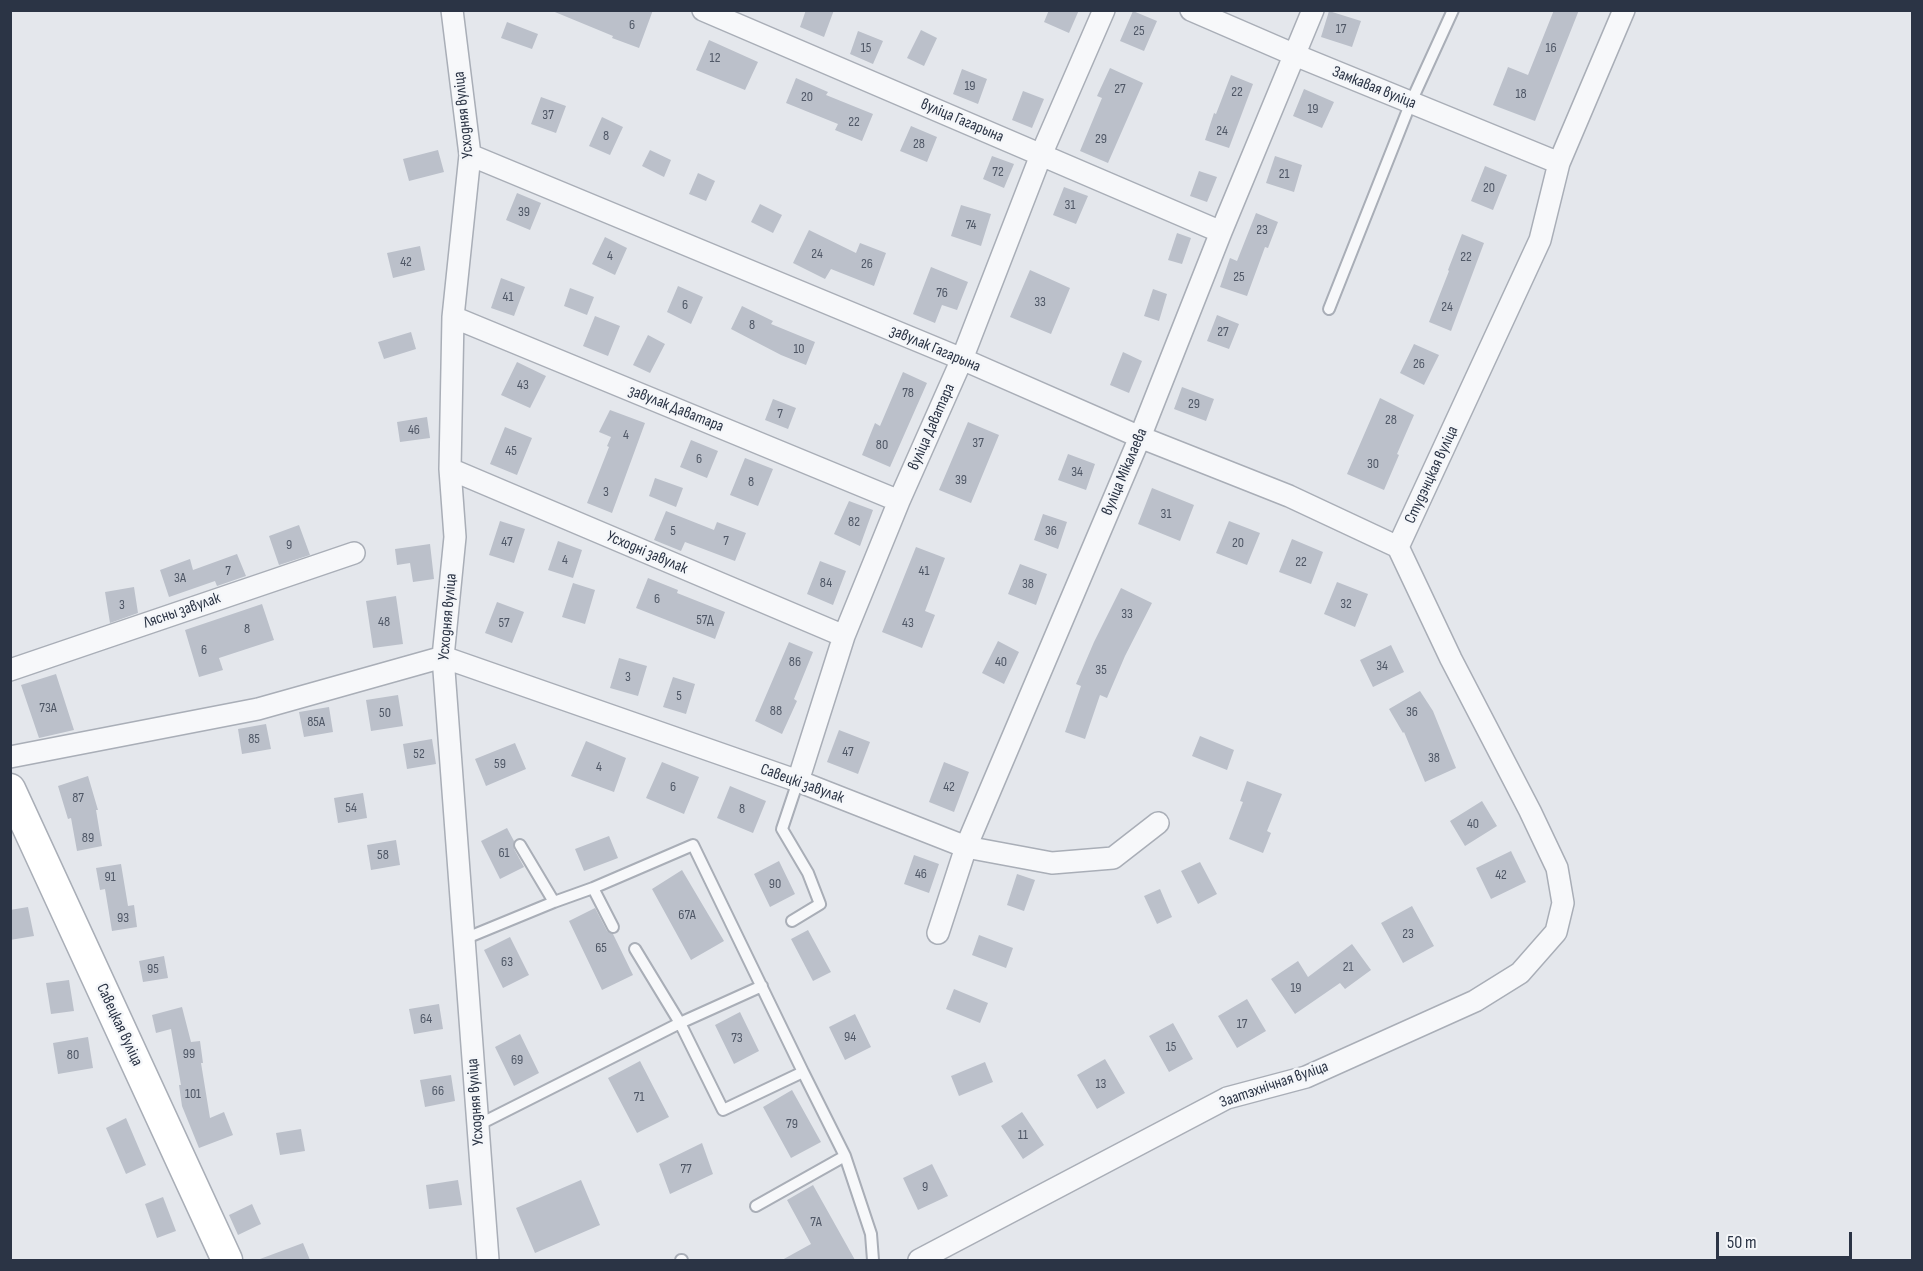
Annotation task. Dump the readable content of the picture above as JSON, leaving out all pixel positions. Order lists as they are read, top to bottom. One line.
{"streets":{"street":["Замкавая вуліца","Усходняя вуліца","вуліца Гагарына","завулак Гагарына","завулак Даватара","вуліца Даватара","вуліца Мікалаева","Студэнцкая вуліца","Усходні завулак","Лясны завулак","Савецкі завулак","Савецкая вуліца","Заатэхнічная вуліца"]},"crossings":[["Замкавая вуліца","вуліца Мікалаева"],["Замкавая вуліца","Студэнцкая вуліца"],["Усходняя вуліца","завулак Гагарына"],["Усходняя вуліца","завулак Даватара"],["Усходняя вуліца","Усходні завулак"],["Усходняя вуліца","Савецкі завулак"],["вуліца Гагарына","вуліца Даватара"],["вуліца Гагарына","вуліца Мікалаева"],["завулак Гагарына","вуліца Даватара"],["завулак Гагарына","вуліца Мікалаева"],["завулак Гагарына","Студэнцкая вуліца"],["завулак Гагарына","Заатэхнічная вуліца"],["завулак Даватара","вуліца Даватара"],["вуліца Даватара","Усходні завулак"],["вуліца Даватара","Савецкі завулак"],["вуліца Мікалаева","Савецкі завулак"],["Студэнцкая вуліца","Заатэхнічная вуліца"]],"house_numbers":["6","17","25","15","16","12","19","27","22","18","20","19","37","22","24","8","29","28","72","21","20","31","39","74","23","24","4","22","42","26","25","76","41","33","6","24","8","27","10","26","43","78","29","7","28","46","4","37","80","45","6","30","34","39","8","3","31","82","5","36","7","47","20","9","4","22","7","41","3А","84","38","6","32","3","33","57Д","48","57","43","8","6","86","40","34","35","3","5","73А","88","36","50","85А","85","47","52","38","59","4","6","42","87","54","8","40","89","61","58","46","42","91","90","67А","93","23","65","63","21","95","19","64","17","94","73","15","99","80","69","13","66","101","71","79","11","77","9","7А"],"scale_bar":"50 m"}
